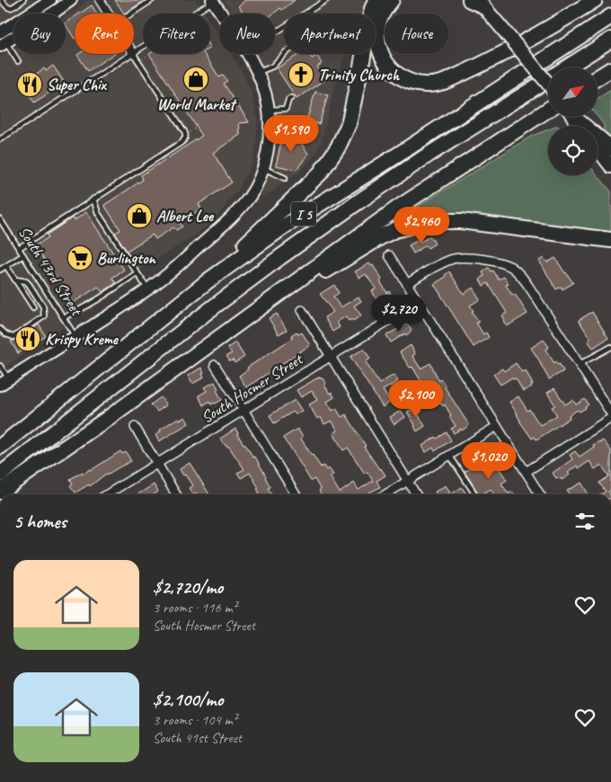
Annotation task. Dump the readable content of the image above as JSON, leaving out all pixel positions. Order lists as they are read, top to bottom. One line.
{"streets":{"highway":["I 5"],"street":["South Hosmer Street"],"lane":["South 43rd Street"]},"places":{"church":["Trinity Church"],"shop":["World Market","Albert Lee"],"restaurant":["Super Chix","Krispy Kreme"],"supermarket":["Burlington"]},"north":"top right","page":{"chip":["Buy","Rent","Filters","New","Apartment","House"],"price":["$1,590","$2,460","$2,720","$2,100","$1,020"],"heading":"5 homes","list":[{"name":"$2,720/mo","note":"3 rooms · 116 m² · South Hosmer Street"},{"name":"$2,100/mo","note":"3 rooms · 104 m² · South 41st Street"}]}}
